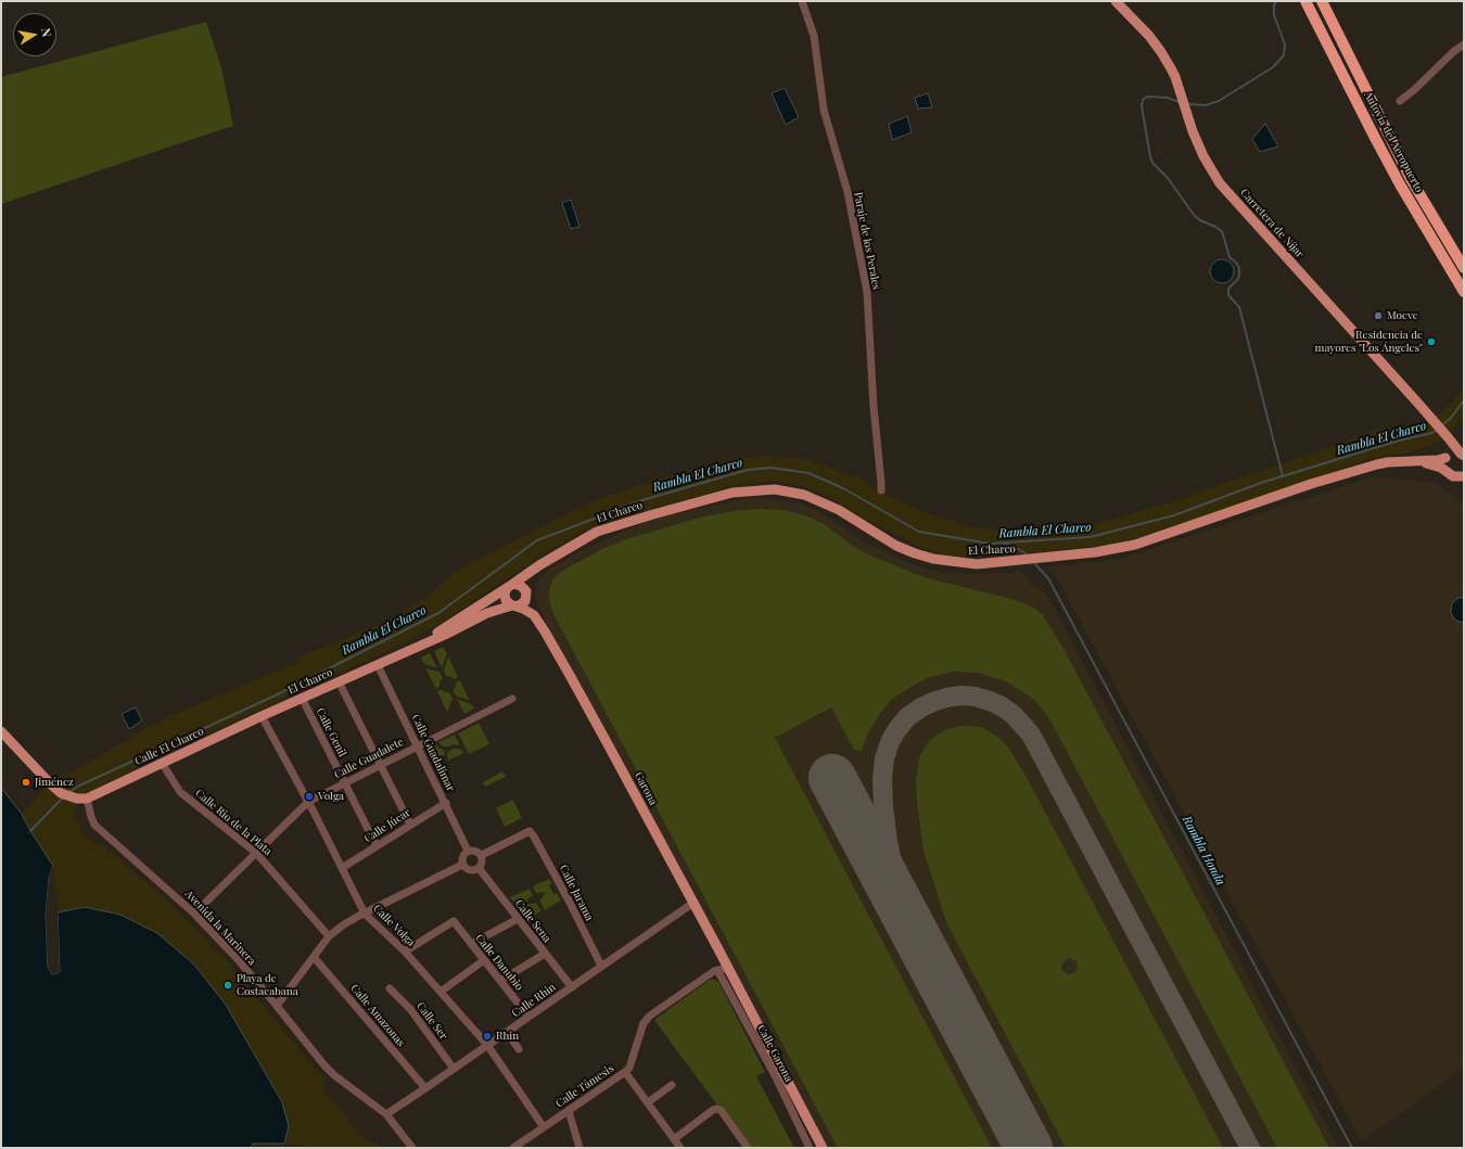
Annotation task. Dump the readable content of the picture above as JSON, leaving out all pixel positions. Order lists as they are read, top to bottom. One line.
{"streets":{"highway":["Autovía del Aeropuerto"],"main road":["Carretera de Níjar","El Charco","Calle El Charco","Garona"],"street":["Paraje de los Perales","Calle Genil","Calle Guadalimar","Calle Guadalete","Calle Rio de la Plata","Calle Júcar","Calle Jarama","Calle Sena","Calle Volga","Avenida la Marinera","Calle Danubio","Calle Rhin","Calle Amazonas","Calle Ser","Calle Garona","Calle Támesis"]},"crossings":[["Carretera de Níjar","El Charco"],["El Charco","Calle Genil"],["El Charco","Calle El Charco"],["El Charco","Calle Guadalimar"],["El Charco","Calle Volga"],["Calle Genil","Calle Guadalete"],["Calle Genil","Calle Júcar"],["Calle El Charco","Calle Rio de la Plata"],["Calle El Charco","Calle Volga"],["Calle El Charco","Avenida la Marinera"],["Calle Guadalimar","Calle Guadalete"],["Calle Guadalimar","Calle Júcar"],["Calle Guadalimar","Calle Jarama"],["Calle Guadalimar","Calle Sena"],["Calle Guadalete","Calle Rio de la Plata"],["Calle Guadalete","Calle Volga"],["Calle Guadalete","Avenida la Marinera"],["Garona","Calle Rhin"],["Garona","Calle Támesis"],["Calle Júcar","Calle Volga"],["Calle Jarama","Calle Sena"],["Calle Jarama","Calle Rhin"],["Calle Sena","Calle Rhin"],["Calle Volga","Calle Danubio"],["Calle Volga","Calle Rhin"],["Calle Volga","Calle Támesis"],["Avenida la Marinera","Calle Rhin"],["Calle Danubio","Calle Rhin"],["Calle Rhin","Calle Amazonas"],["Calle Rhin","Calle Ser"],["Calle Garona","Calle Támesis"]],"water":["Rambla El Charco","Rambla Honda"],"places":["Moeve","Residencia de mayores \"Los Ángeles\"","Jiménez","Volga","Playa de Costacabana","Rhin"],"north":"right"}
